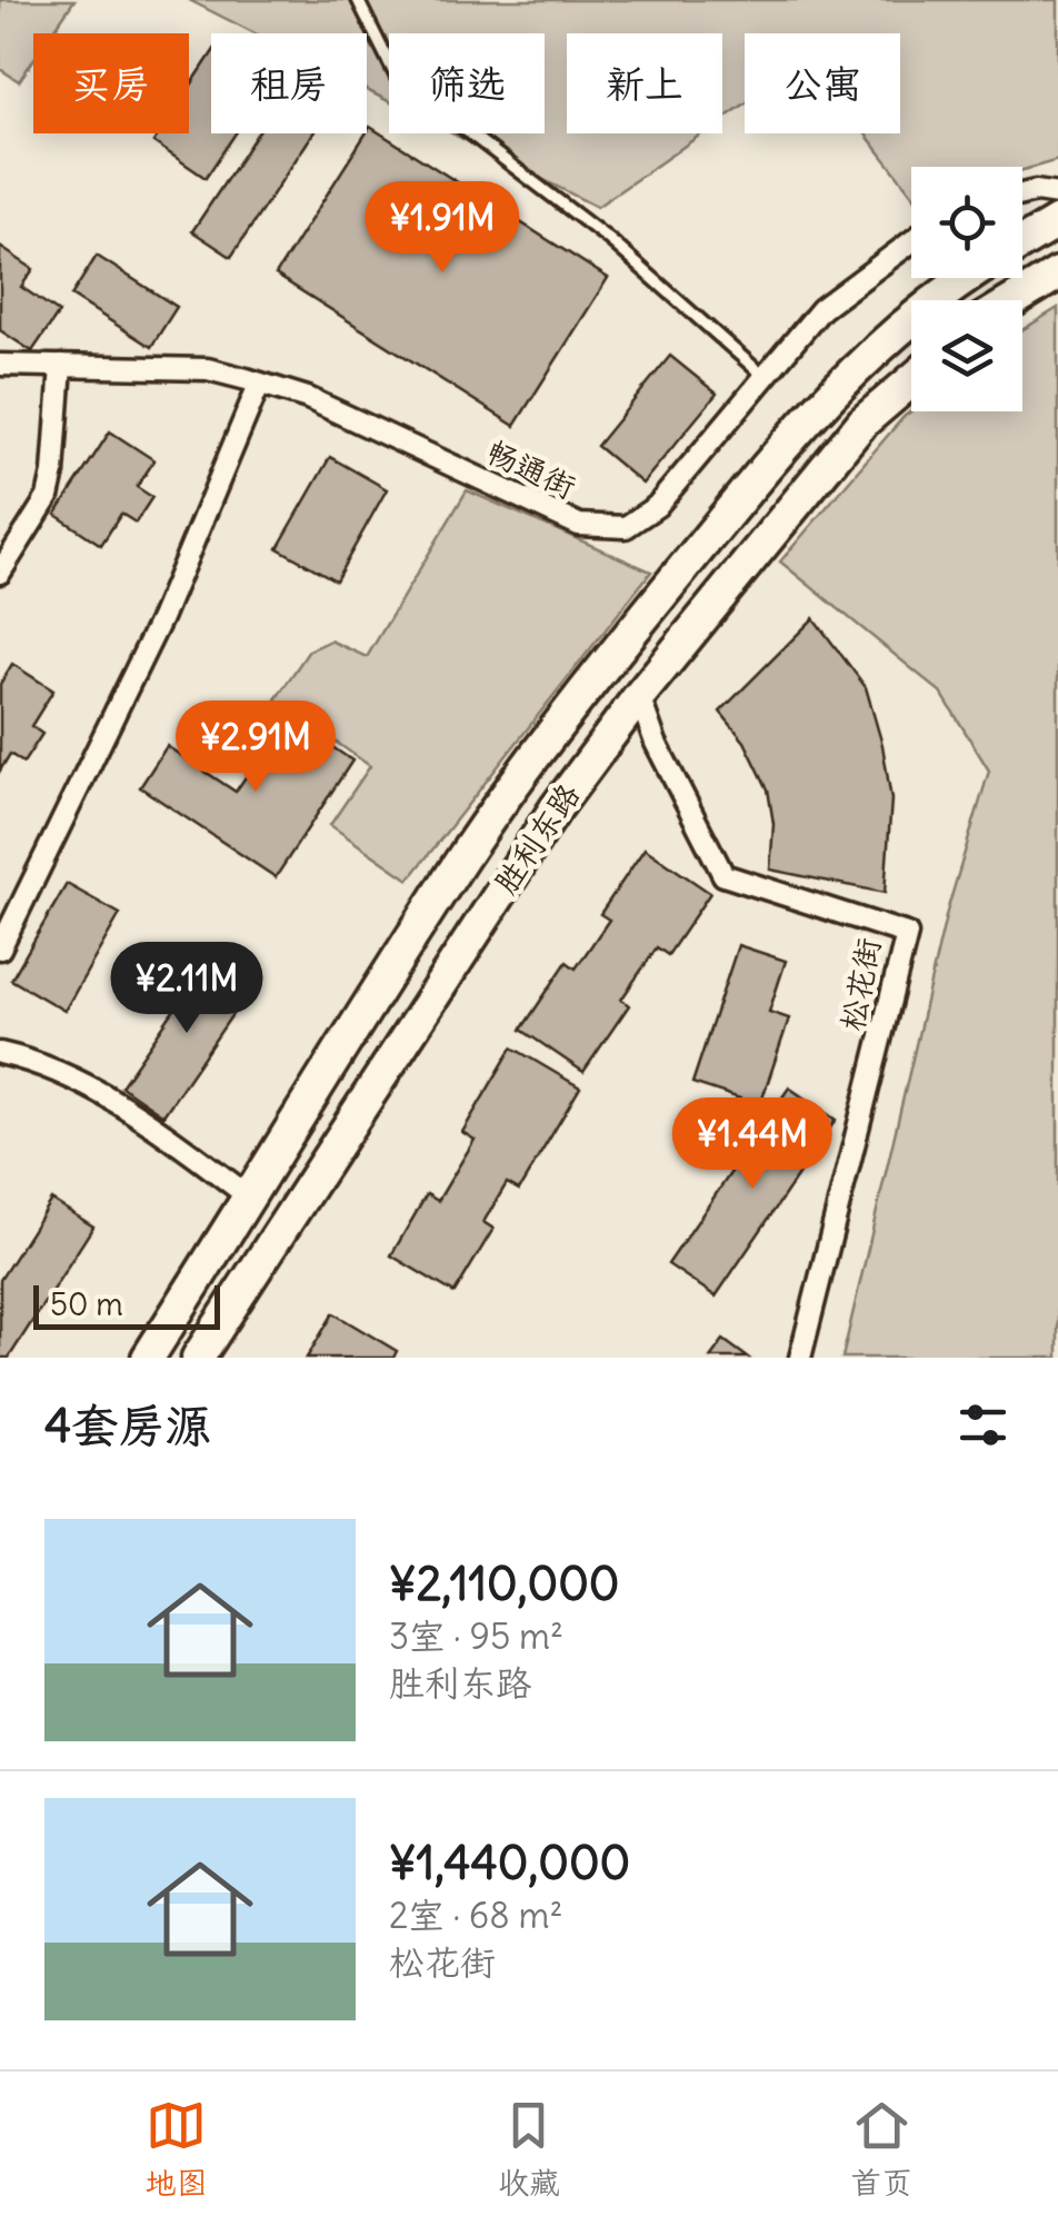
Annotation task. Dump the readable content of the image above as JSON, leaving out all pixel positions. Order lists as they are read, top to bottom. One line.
{"streets":{"main road":["胜利东路"],"street":["畅通街","松花街"]},"crossings":[["胜利东路","松花街"]],"scale_bar":"50 m","page":{"chip":["买房","租房","筛选","新上","公寓"],"price":["¥1.91M","¥2.91M","¥2.11M","¥1.44M"],"scale":"50 m","heading":"4套房源","list":[{"name":"¥2,110,000","note":"3室 · 95 m² · 胜利东路"},{"name":"¥1,440,000","note":"2室 · 68 m² · 松花街"}],"tabs":["地图","收藏","首页"]}}
